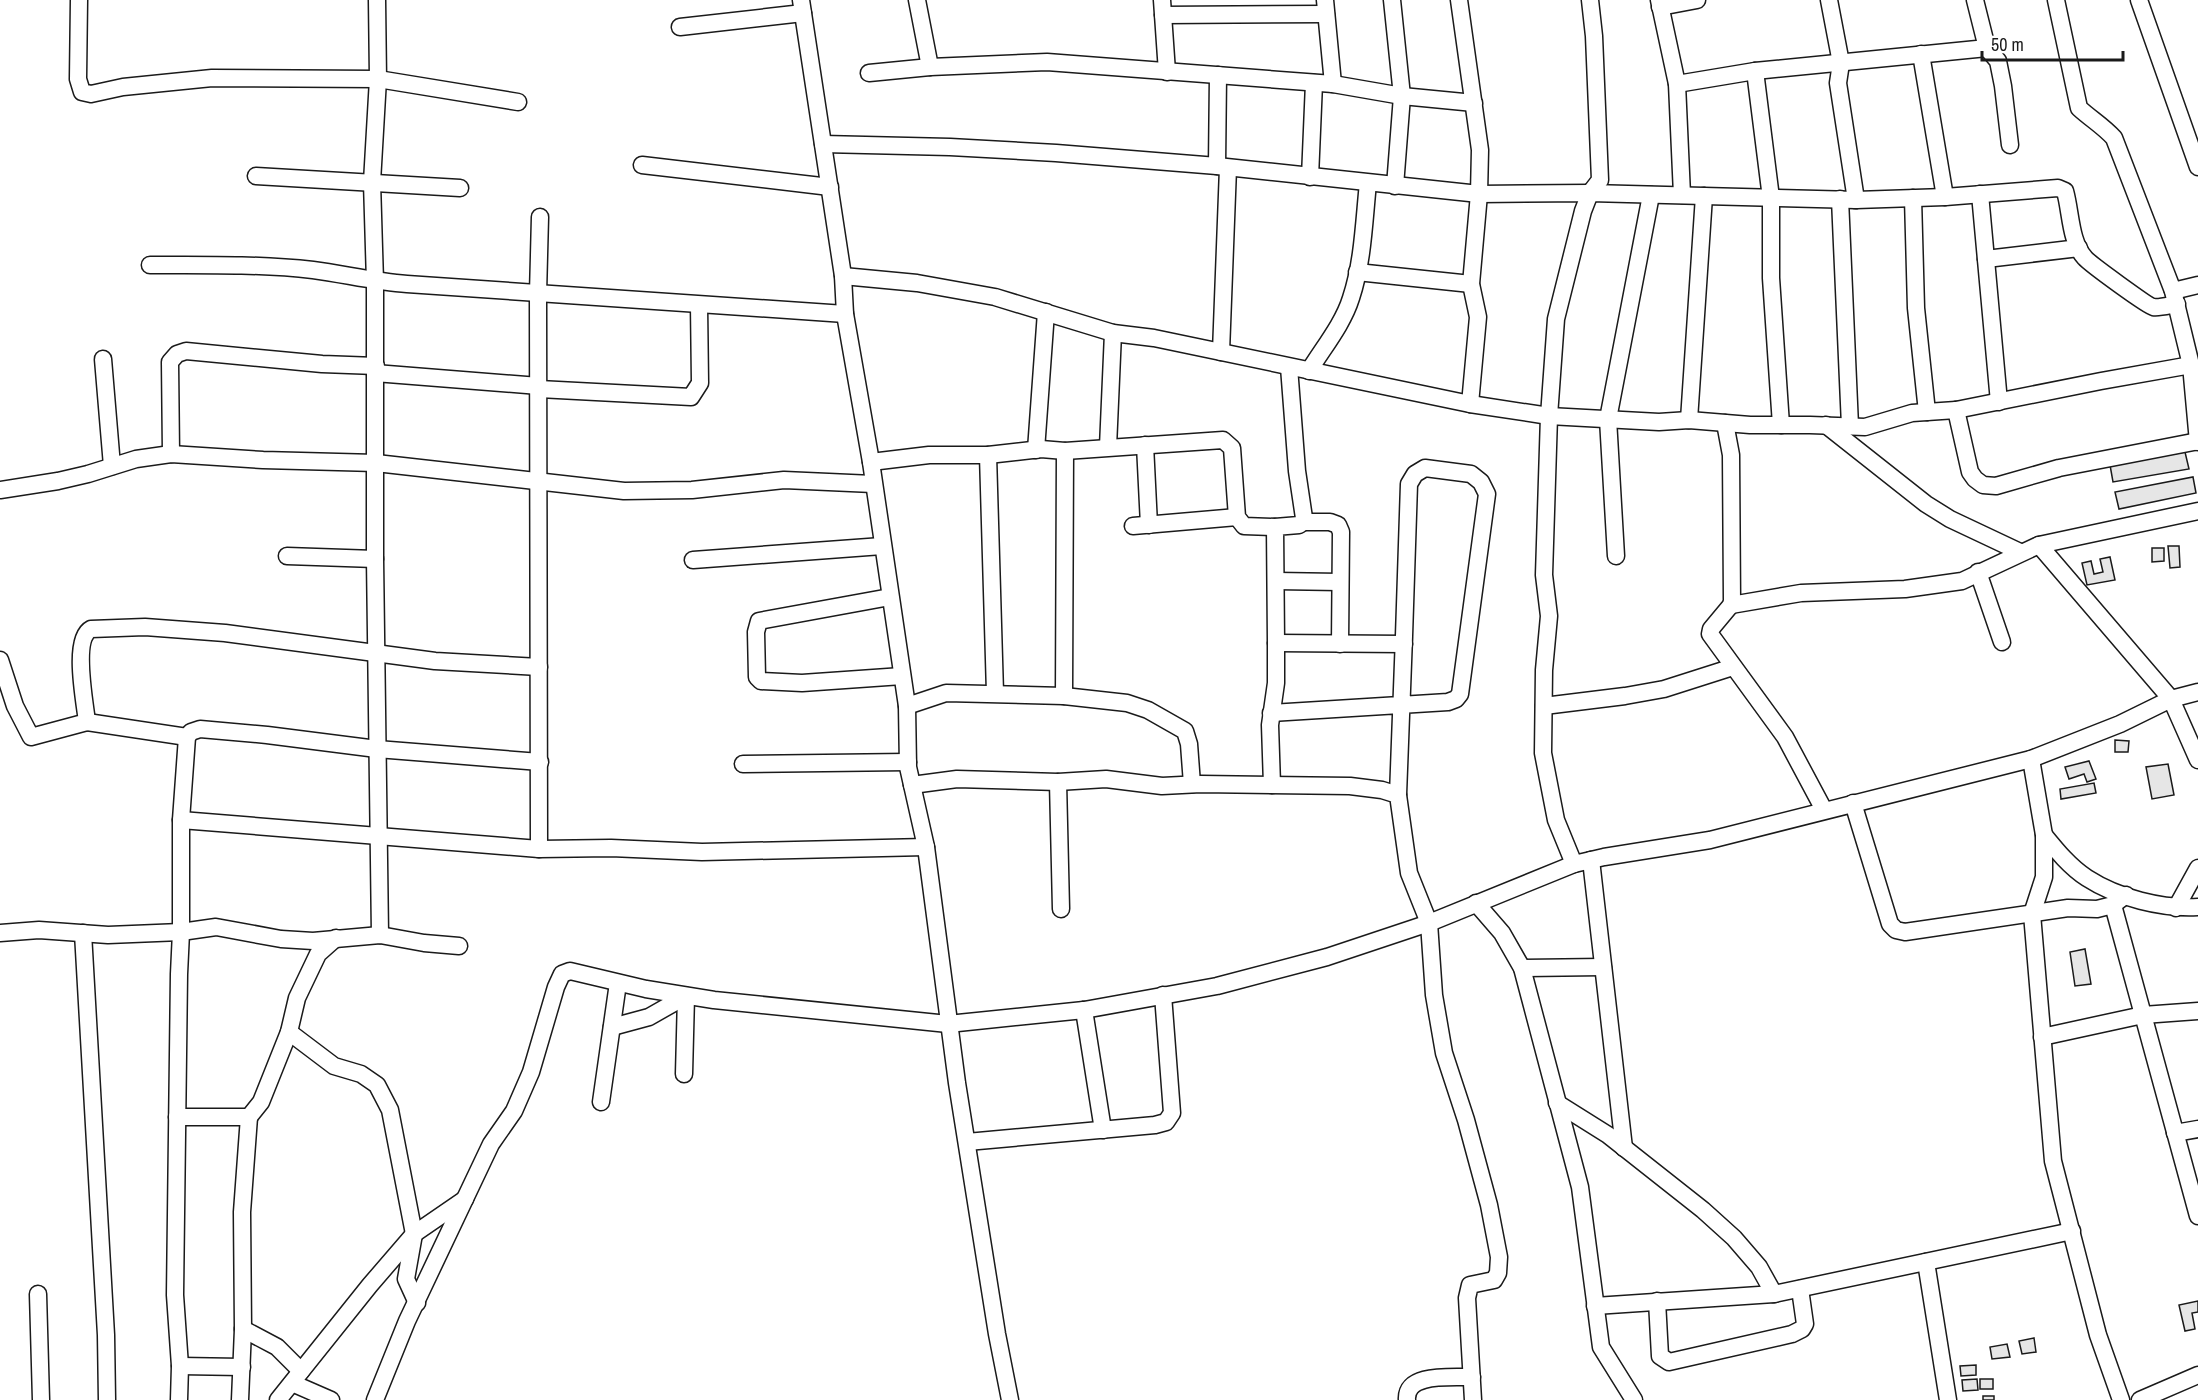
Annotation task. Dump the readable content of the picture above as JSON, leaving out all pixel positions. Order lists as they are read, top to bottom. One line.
{"scale_bar":"50 m"}
